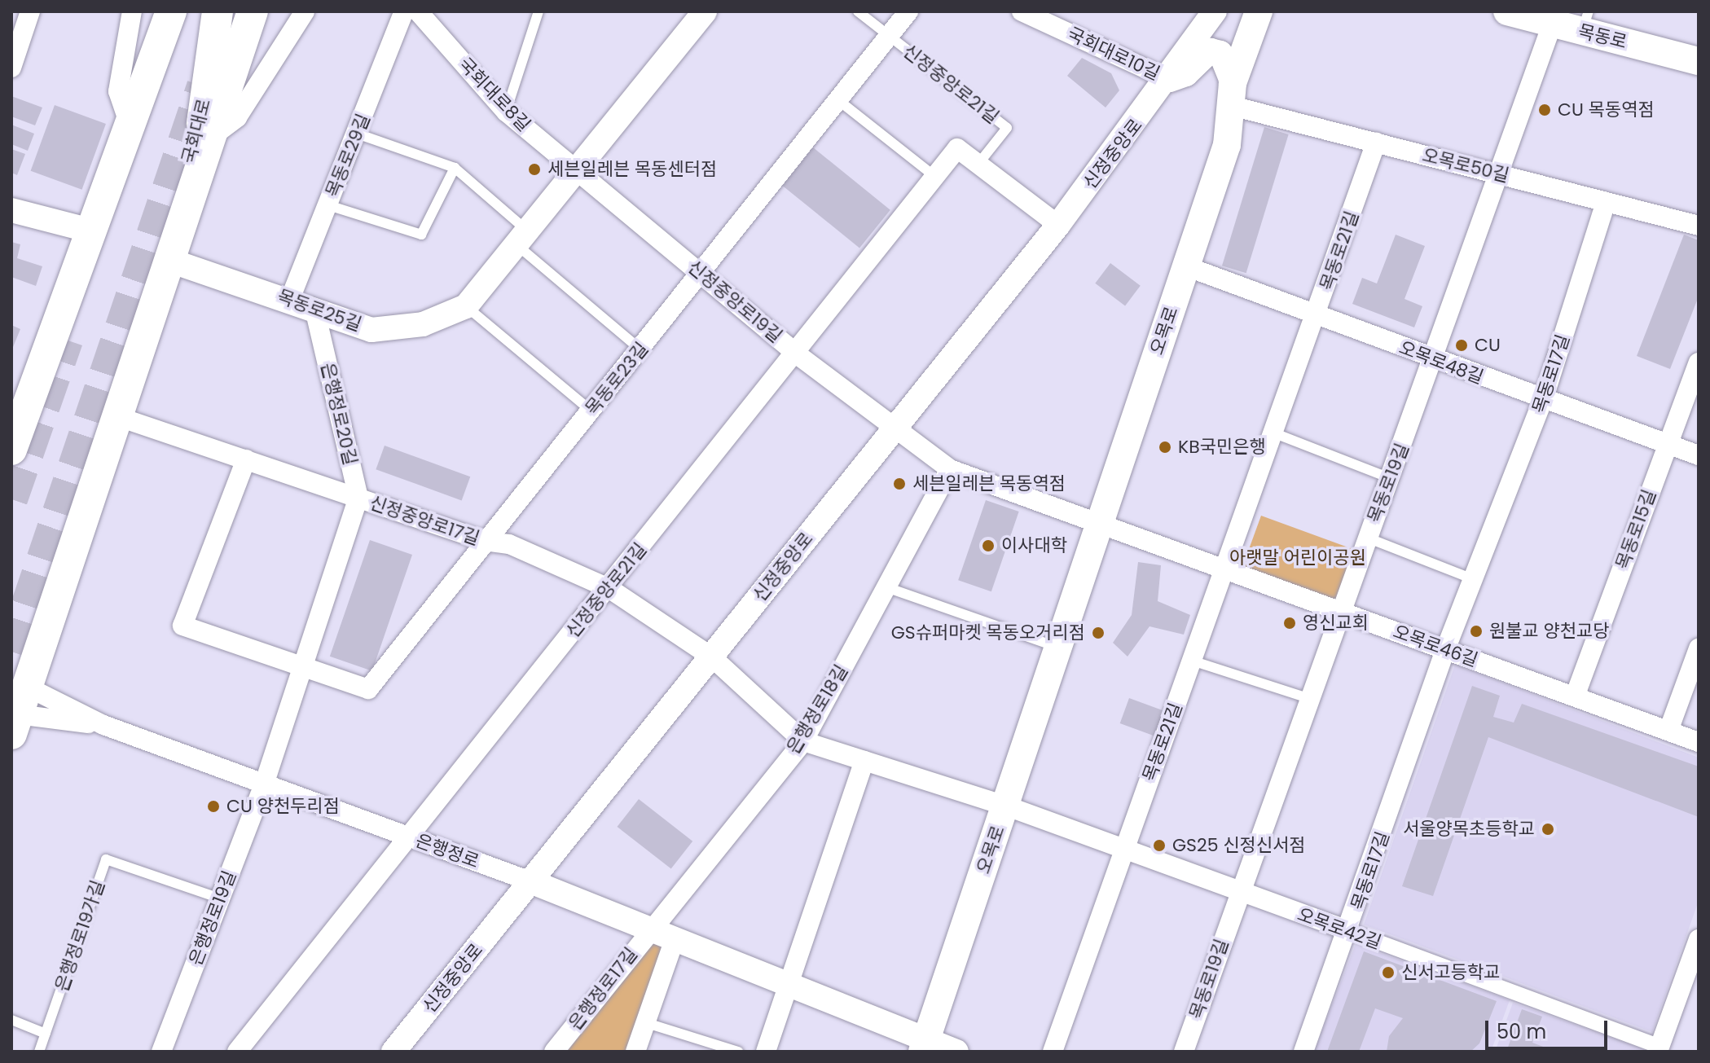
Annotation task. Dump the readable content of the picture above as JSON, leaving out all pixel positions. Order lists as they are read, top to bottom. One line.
{"streets":{"main road":["목동로","국회대로","오목로"],"street":["국회대로10길","신정중앙로21길","국회대로8길","신정중앙로","목동로29길","오목로50길","목동로21길","신정중앙로19길","목동로25길","오목로48길","목동로17길","목동로23길","은행정로20길","목동로19길","신정중앙로17길","목동로15길","오목로46길","은행정로18길","은행정로","은행정로19길","오목로42길","은행정로17길"],"lane":["은행정로19가길"]},"crossings":[["목동로","목동로19길"],["국회대로10길","신정중앙로"],["신정중앙로21길","신정중앙로"],["신정중앙로21길","신정중앙로19길"],["신정중앙로21길","목동로23길"],["신정중앙로21길","신정중앙로17길"],["신정중앙로21길","은행정로"],["국회대로8길","신정중앙로19길"],["국회대로8길","목동로25길"],["국회대로","목동로25길"],["신정중앙로","오목로50길"],["신정중앙로","신정중앙로19길"],["신정중앙로","오목로"],["신정중앙로","신정중앙로17길"],["신정중앙로","은행정로"],["목동로29길","목동로25길"],["오목로50길","목동로21길"],["오목로50길","오목로"],["오목로50길","목동로17길"],["오목로50길","목동로19길"],["목동로21길","오목로48길"],["목동로21길","오목로46길"],["목동로21길","오목로42길"],["신정중앙로19길","목동로25길"],["신정중앙로19길","목동로23길"],["신정중앙로19길","오목로46길"],["신정중앙로19길","은행정로18길"],["목동로25길","은행정로20길"],["오목로","오목로48길"],["오목로","오목로46길"],["오목로","은행정로"],["오목로","오목로42길"],["오목로48길","목동로17길"],["오목로48길","목동로19길"],["오목로48길","목동로15길"],["목동로17길","오목로46길"],["목동로17길","오목로42길"],["목동로23길","신정중앙로17길"],["은행정로20길","신정중앙로17길"],["목동로19길","오목로46길"],["목동로19길","오목로42길"],["신정중앙로17길","은행정로18길"],["신정중앙로17길","오목로42길"],["목동로15길","오목로46길"],["오목로46길","은행정로18길"],["은행정로18길","은행정로"],["은행정로18길","오목로42길"],["은행정로18길","은행정로17길"],["은행정로","은행정로19길"],["은행정로","은행정로17길"],["은행정로19길","은행정로19가길"]],"parks":["아랫말 어린이공원"],"places":["CU 목동역점","세븐일레븐 목동센터점","CU","KB국민은행","세븐일레븐 목동역점","이사대학","영신교회","원불교 양천교당","GS슈퍼마켓 목동오거리점","CU 양천두리점","서울양목초등학교","GS25 신정신서점","신서고등학교"],"scale_bar":"50 m"}
